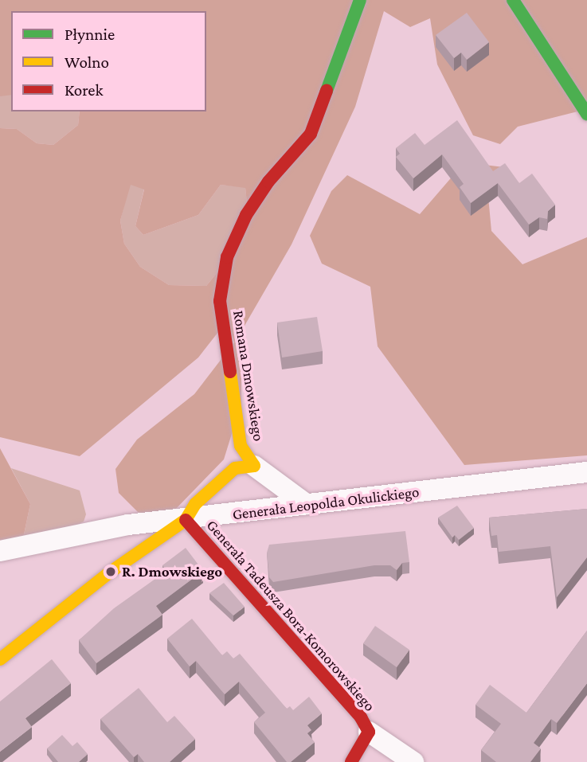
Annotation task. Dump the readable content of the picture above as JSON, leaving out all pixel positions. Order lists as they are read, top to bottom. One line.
{"streets":{"street":["Romana Dmowskiego","Generała Leopolda Okulickiego","Generała Tadeusza Bora-Komorowskiego"]},"crossings":[["Generała Leopolda Okulickiego","Generała Tadeusza Bora-Komorowskiego"]],"places":["R. Dmowskiego"],"legend":["Płynnie","Wolno","Korek"]}
